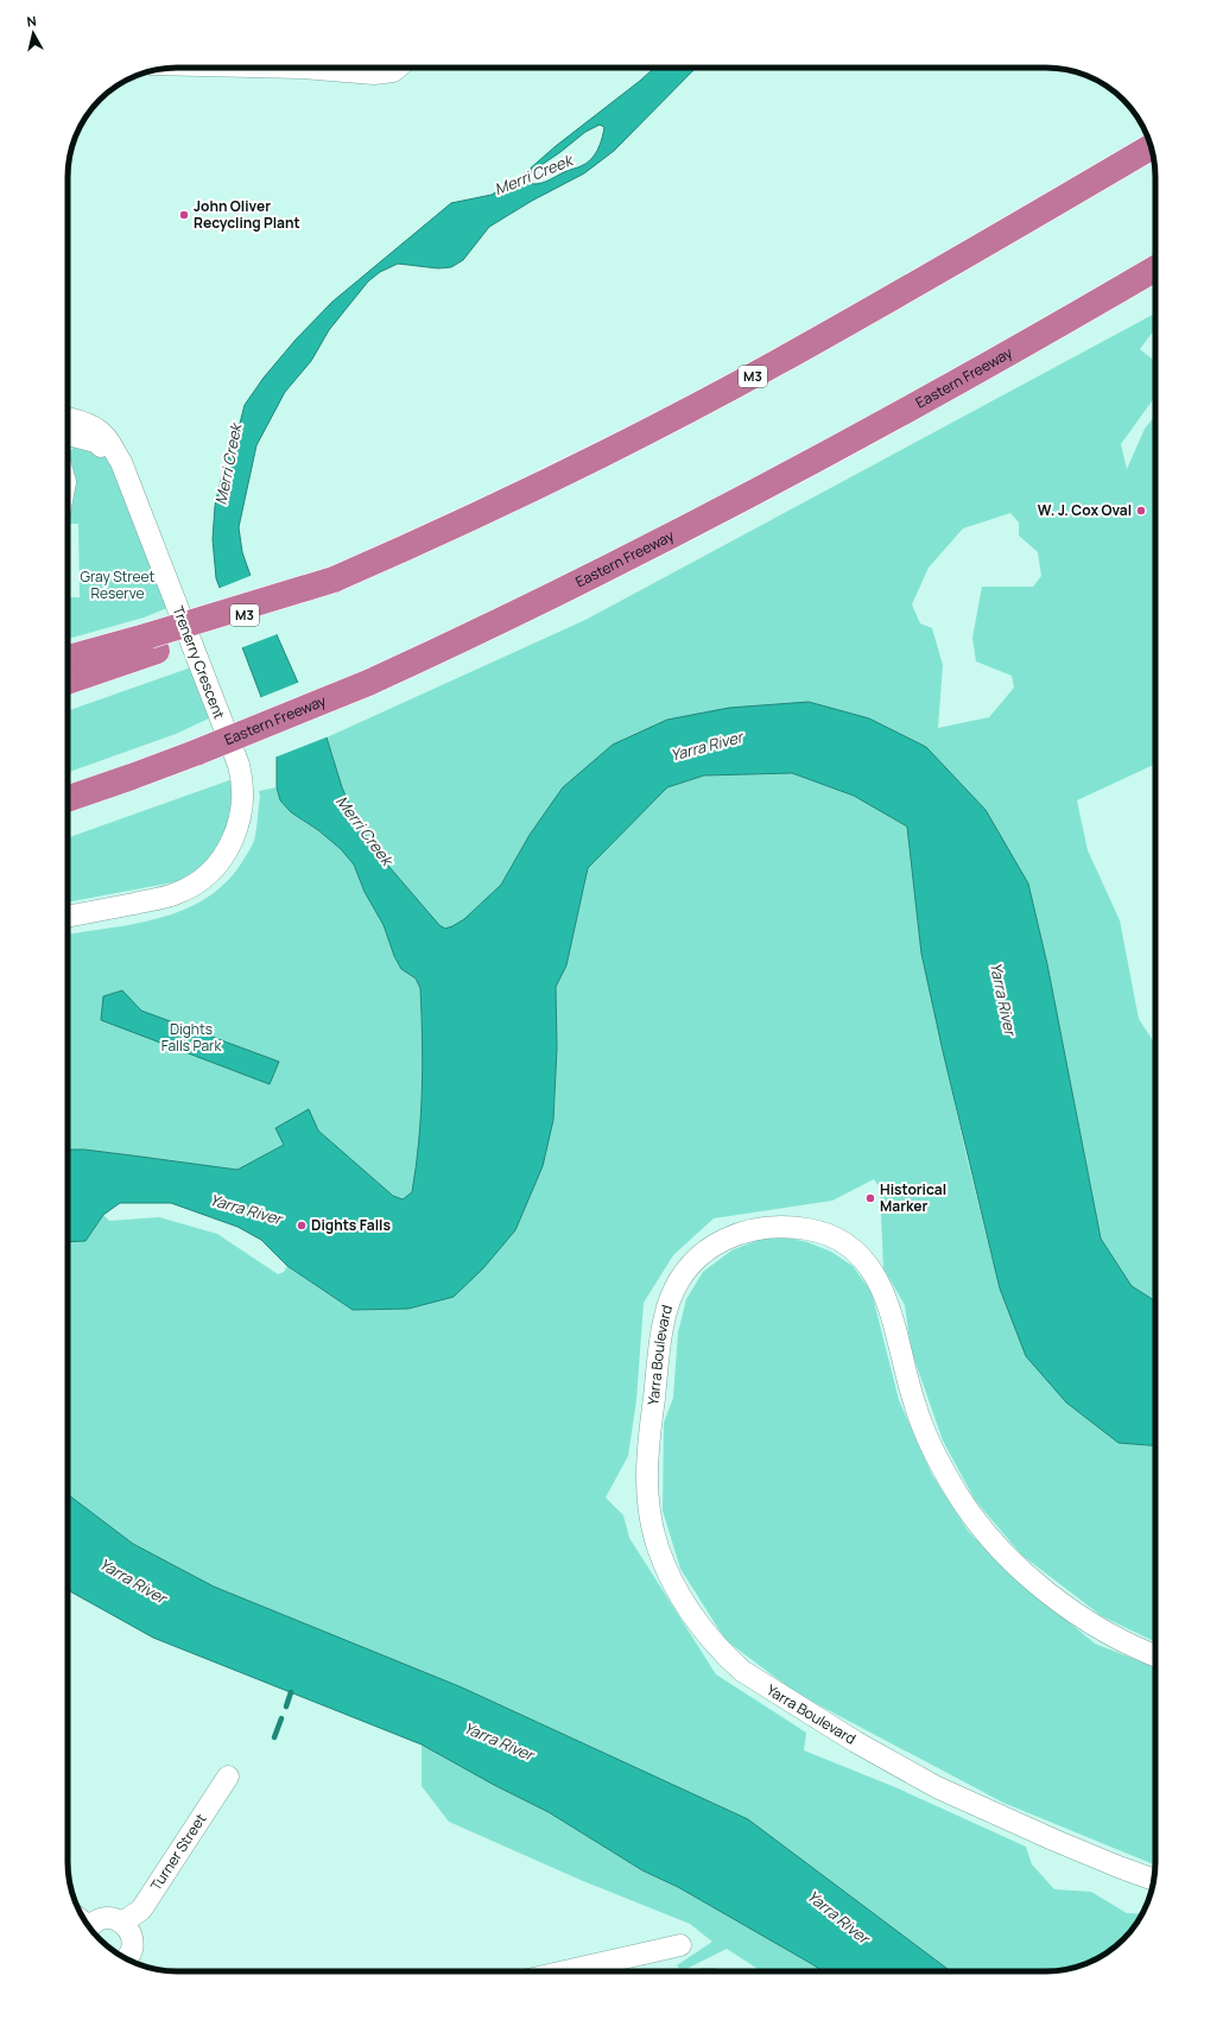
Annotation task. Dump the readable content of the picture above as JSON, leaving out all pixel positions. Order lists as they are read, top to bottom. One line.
{"streets":{"highway":["M3","Eastern Freeway"],"street":["Trenerry Crescent","Yarra Boulevard","Turner Street"]},"water":["Merri Creek","Yarra River"],"parks":["Gray Street Reserve","Dights Falls Park"],"places":["John Oliver Recycling Plant","W. J. Cox Oval","Historical Marker","Dights Falls"],"north":"top"}
